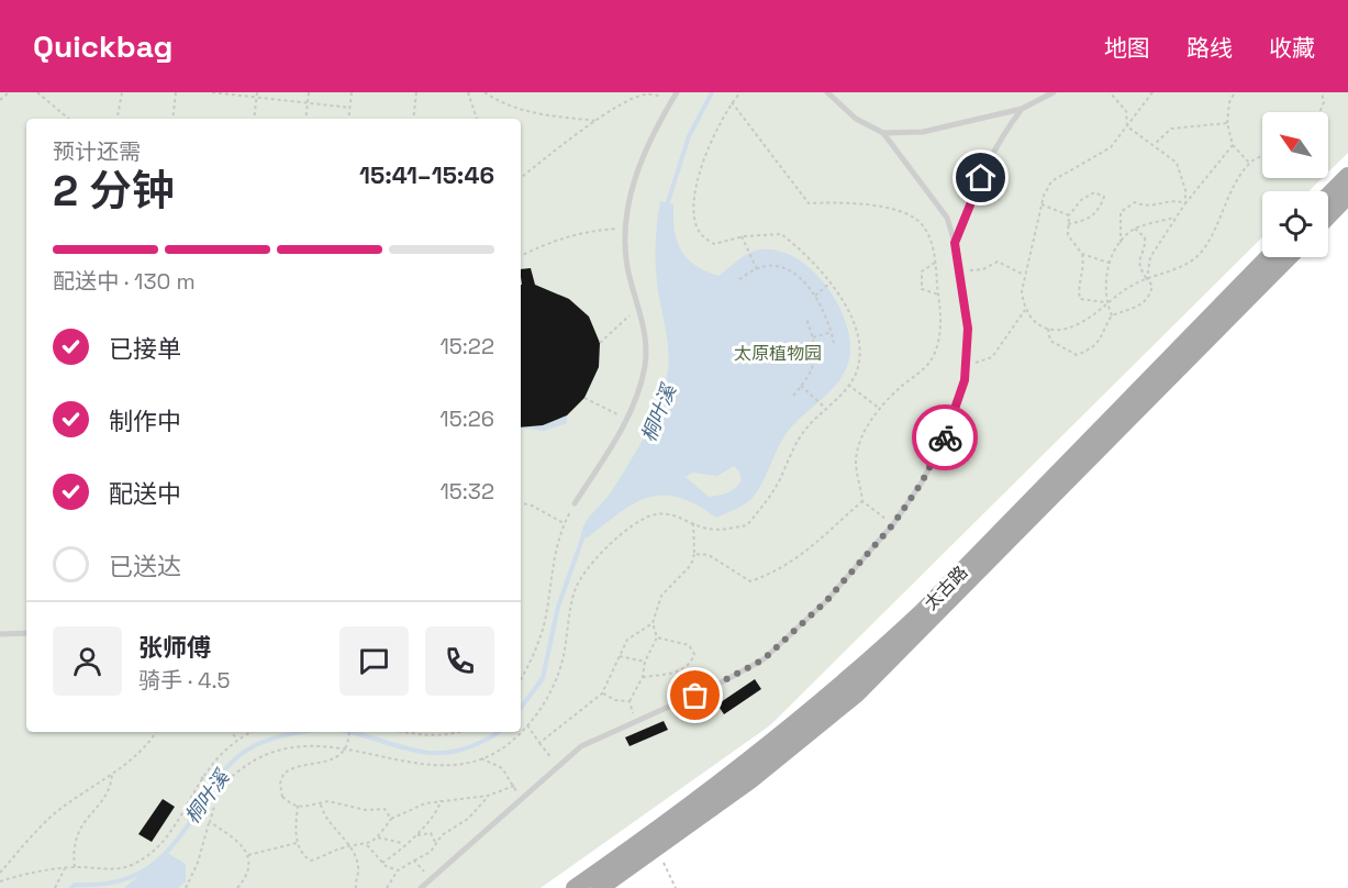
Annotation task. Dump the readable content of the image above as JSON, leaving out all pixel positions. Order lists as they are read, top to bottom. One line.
{"streets":{"main road":["太古路"]},"water":["桐叶溪"],"parks":["太原植物园"],"north":"top left","page":{"header":"Quickbag","nav":["地图","路线","收藏"],"heading":["2 分钟","预计还需","15:41–15:46"],"panel":["张师傅","骑手 · 4.5"],"bar":"配送中 · 130 m","list":[["已接单","15:22"],["制作中","15:26"],["配送中","15:32"],"已送达"]}}
